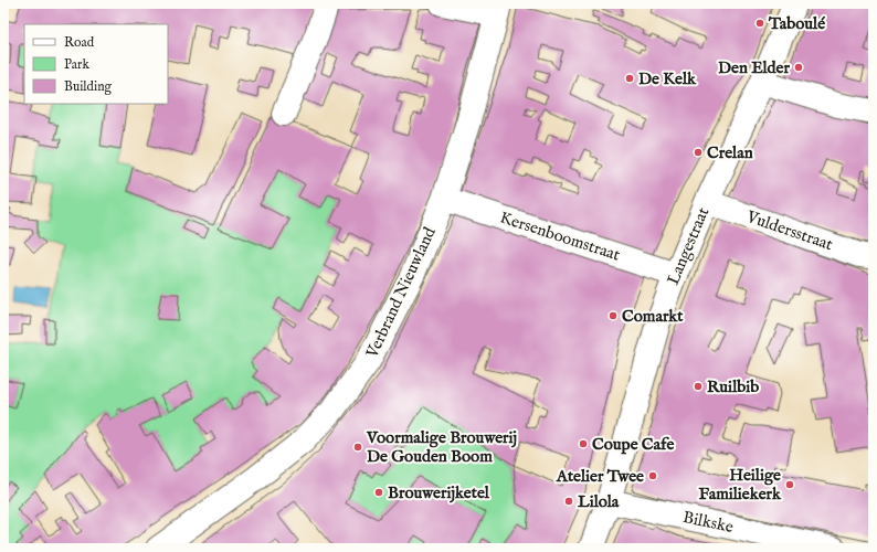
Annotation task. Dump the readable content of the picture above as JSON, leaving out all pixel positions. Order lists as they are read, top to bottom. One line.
{"streets":{"street":["Vuldersstraat","Kersenboomstraat","Langestraat","Verbrand Nieuwland","Bilkske"]},"crossings":[["Vuldersstraat","Langestraat"],["Kersenboomstraat","Langestraat"],["Kersenboomstraat","Verbrand Nieuwland"],["Langestraat","Bilkske"]],"places":["Taboulé","Den Elder","De Kelk","Crelan","Comarkt","Ruilbib","Coupe Cafe","Voormalige Brouwerij De Gouden Boom","Atelier Twee","Heilige Familiekerk","Brouwerijketel","Lilola"],"legend":["Road","Park","Building"]}
